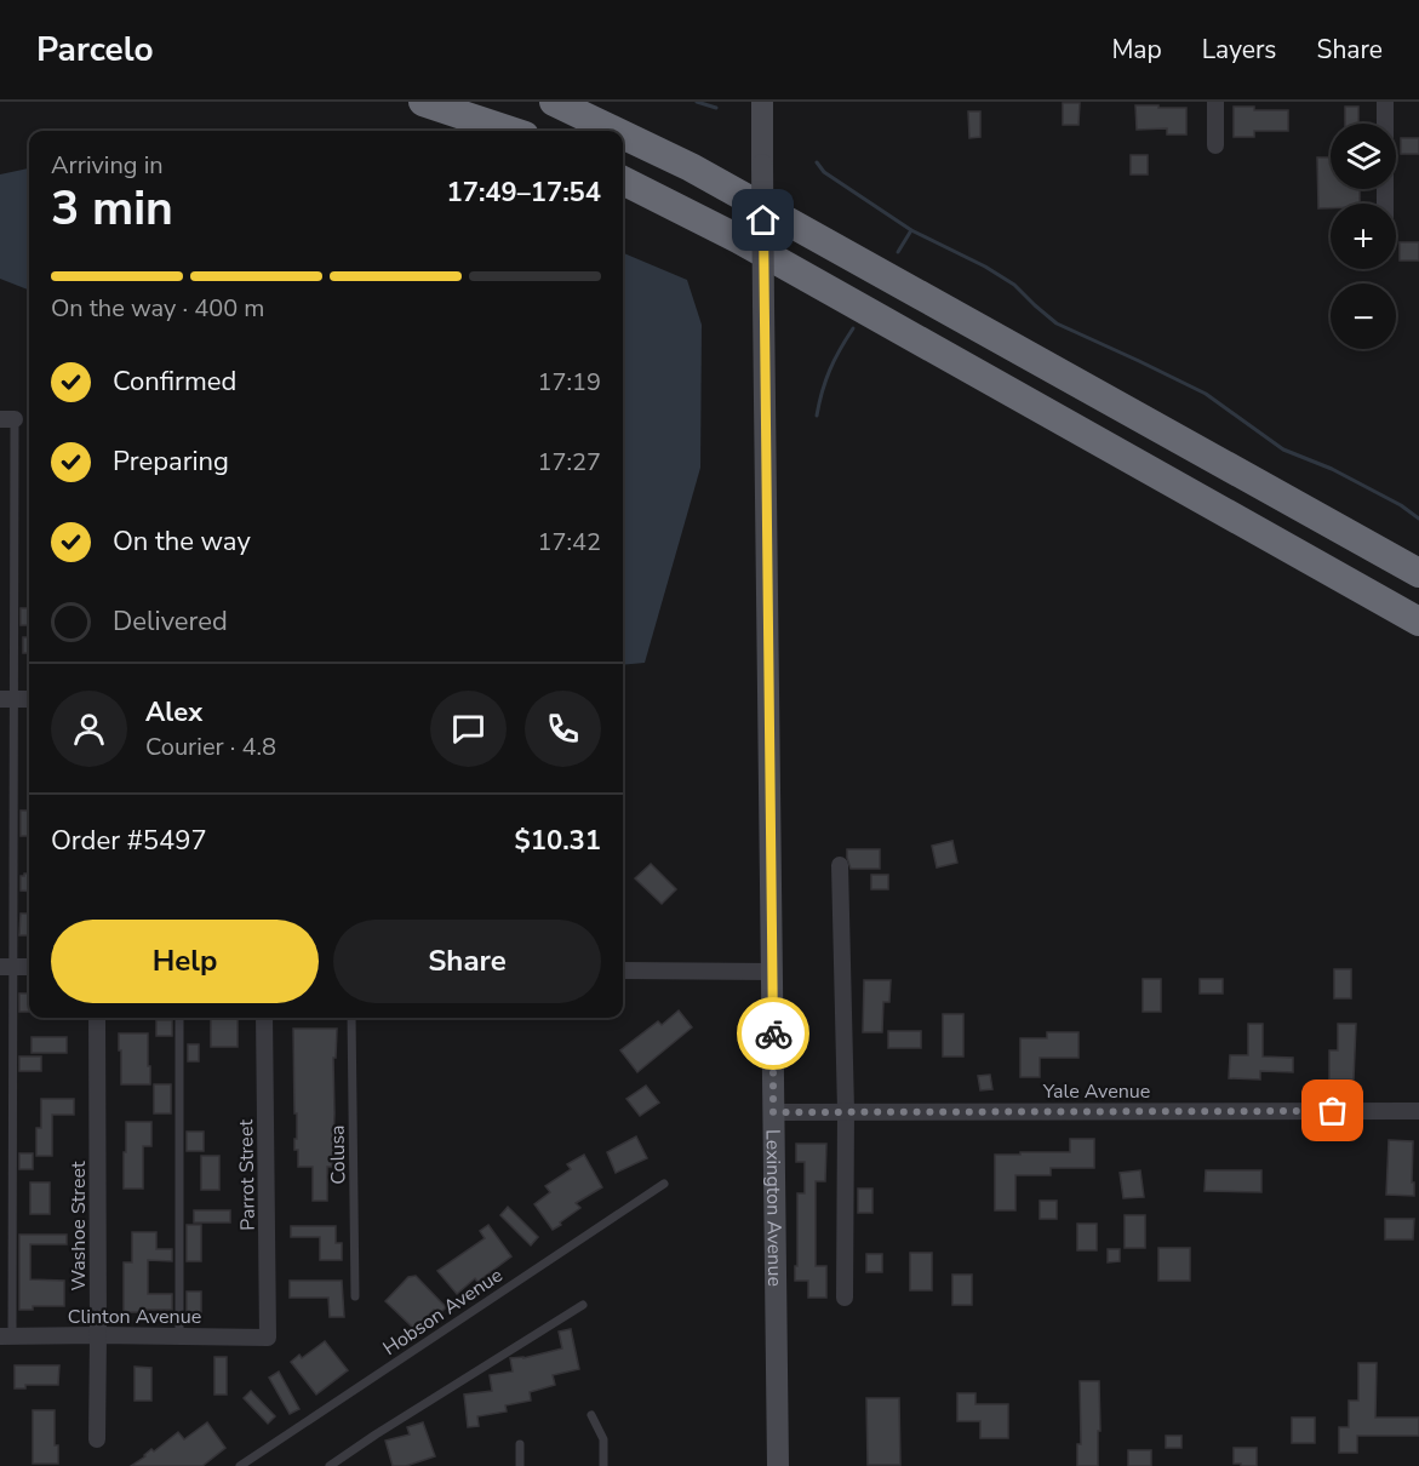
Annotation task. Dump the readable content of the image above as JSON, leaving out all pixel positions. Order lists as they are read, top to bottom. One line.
{"streets":{"street":["Yale Avenue","Parrot Street","Lexington Avenue","Washoe Street","Clinton Avenue"],"lane":["Colusa","Hobson Avenue"]},"crossings":[["Yale Avenue","Lexington Avenue"],["Parrot Street","Clinton Avenue"],["Washoe Street","Clinton Avenue"]],"page":{"header":"Parcelo","nav":["Map","Layers","Share"],"map_buttons":["+","−"],"heading":["3 min","Arriving in","17:49–17:54"],"panel":["Alex","Courier · 4.8","Order #5497","$10.31"],"bar":"On the way · 400 m","list":[["Confirmed","17:19"],["Preparing","17:27"],["On the way","17:42"],"Delivered"],"buttons":["Help","Share"]}}
